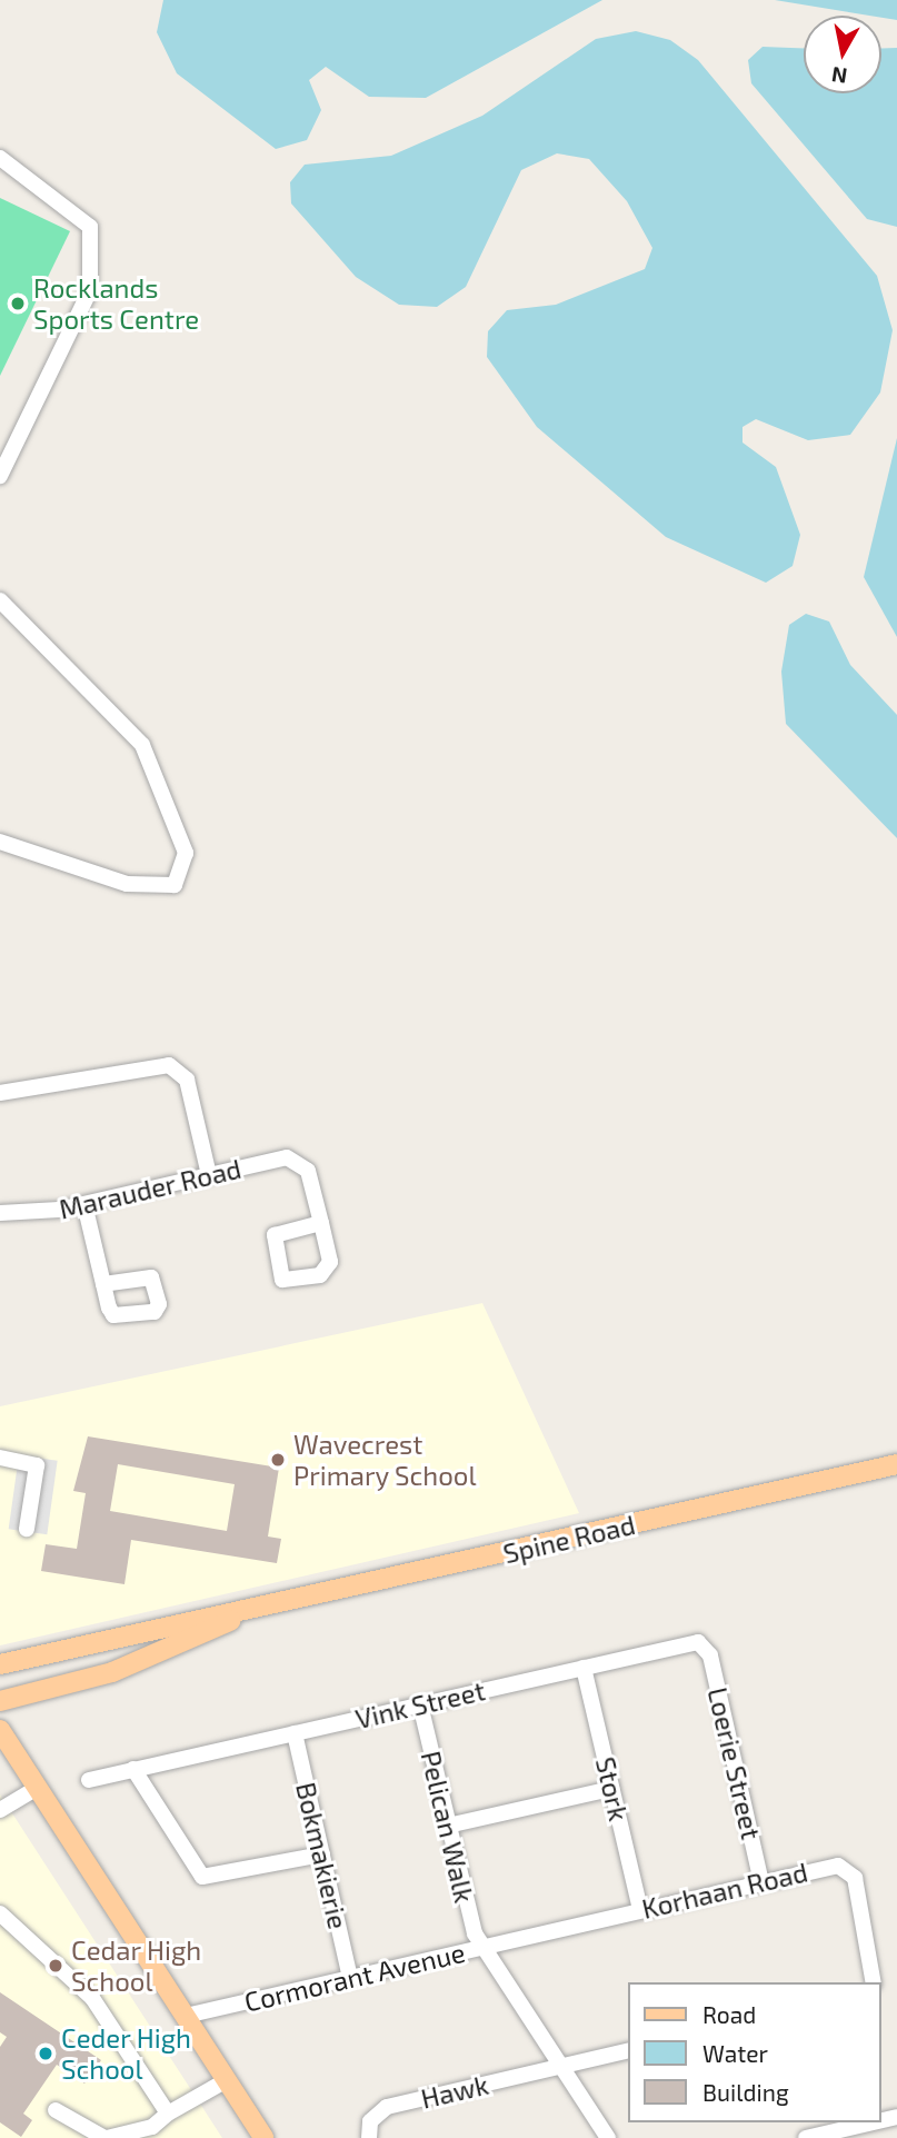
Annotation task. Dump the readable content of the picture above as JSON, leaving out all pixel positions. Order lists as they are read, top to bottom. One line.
{"streets":{"main road":["Spine Road"],"street":["Marauder Road","Vink Street","Loerie Street","Stork","Pelican Walk","Bokmakierie","Korhaan Road","Cormorant Avenue","Hawk"]},"crossings":[["Vink Street","Loerie Street"],["Vink Street","Stork"],["Vink Street","Pelican Walk"],["Vink Street","Bokmakierie"],["Loerie Street","Korhaan Road"],["Stork","Korhaan Road"],["Pelican Walk","Korhaan Road"],["Pelican Walk","Cormorant Avenue"],["Bokmakierie","Cormorant Avenue"],["Korhaan Road","Cormorant Avenue"],["Cormorant Avenue","Hawk"]],"places":["Rocklands Sports Centre","Wavecrest Primary School","Cedar High School","Ceder High School"],"legend":["Road","Water","Building"],"north":"bottom"}
